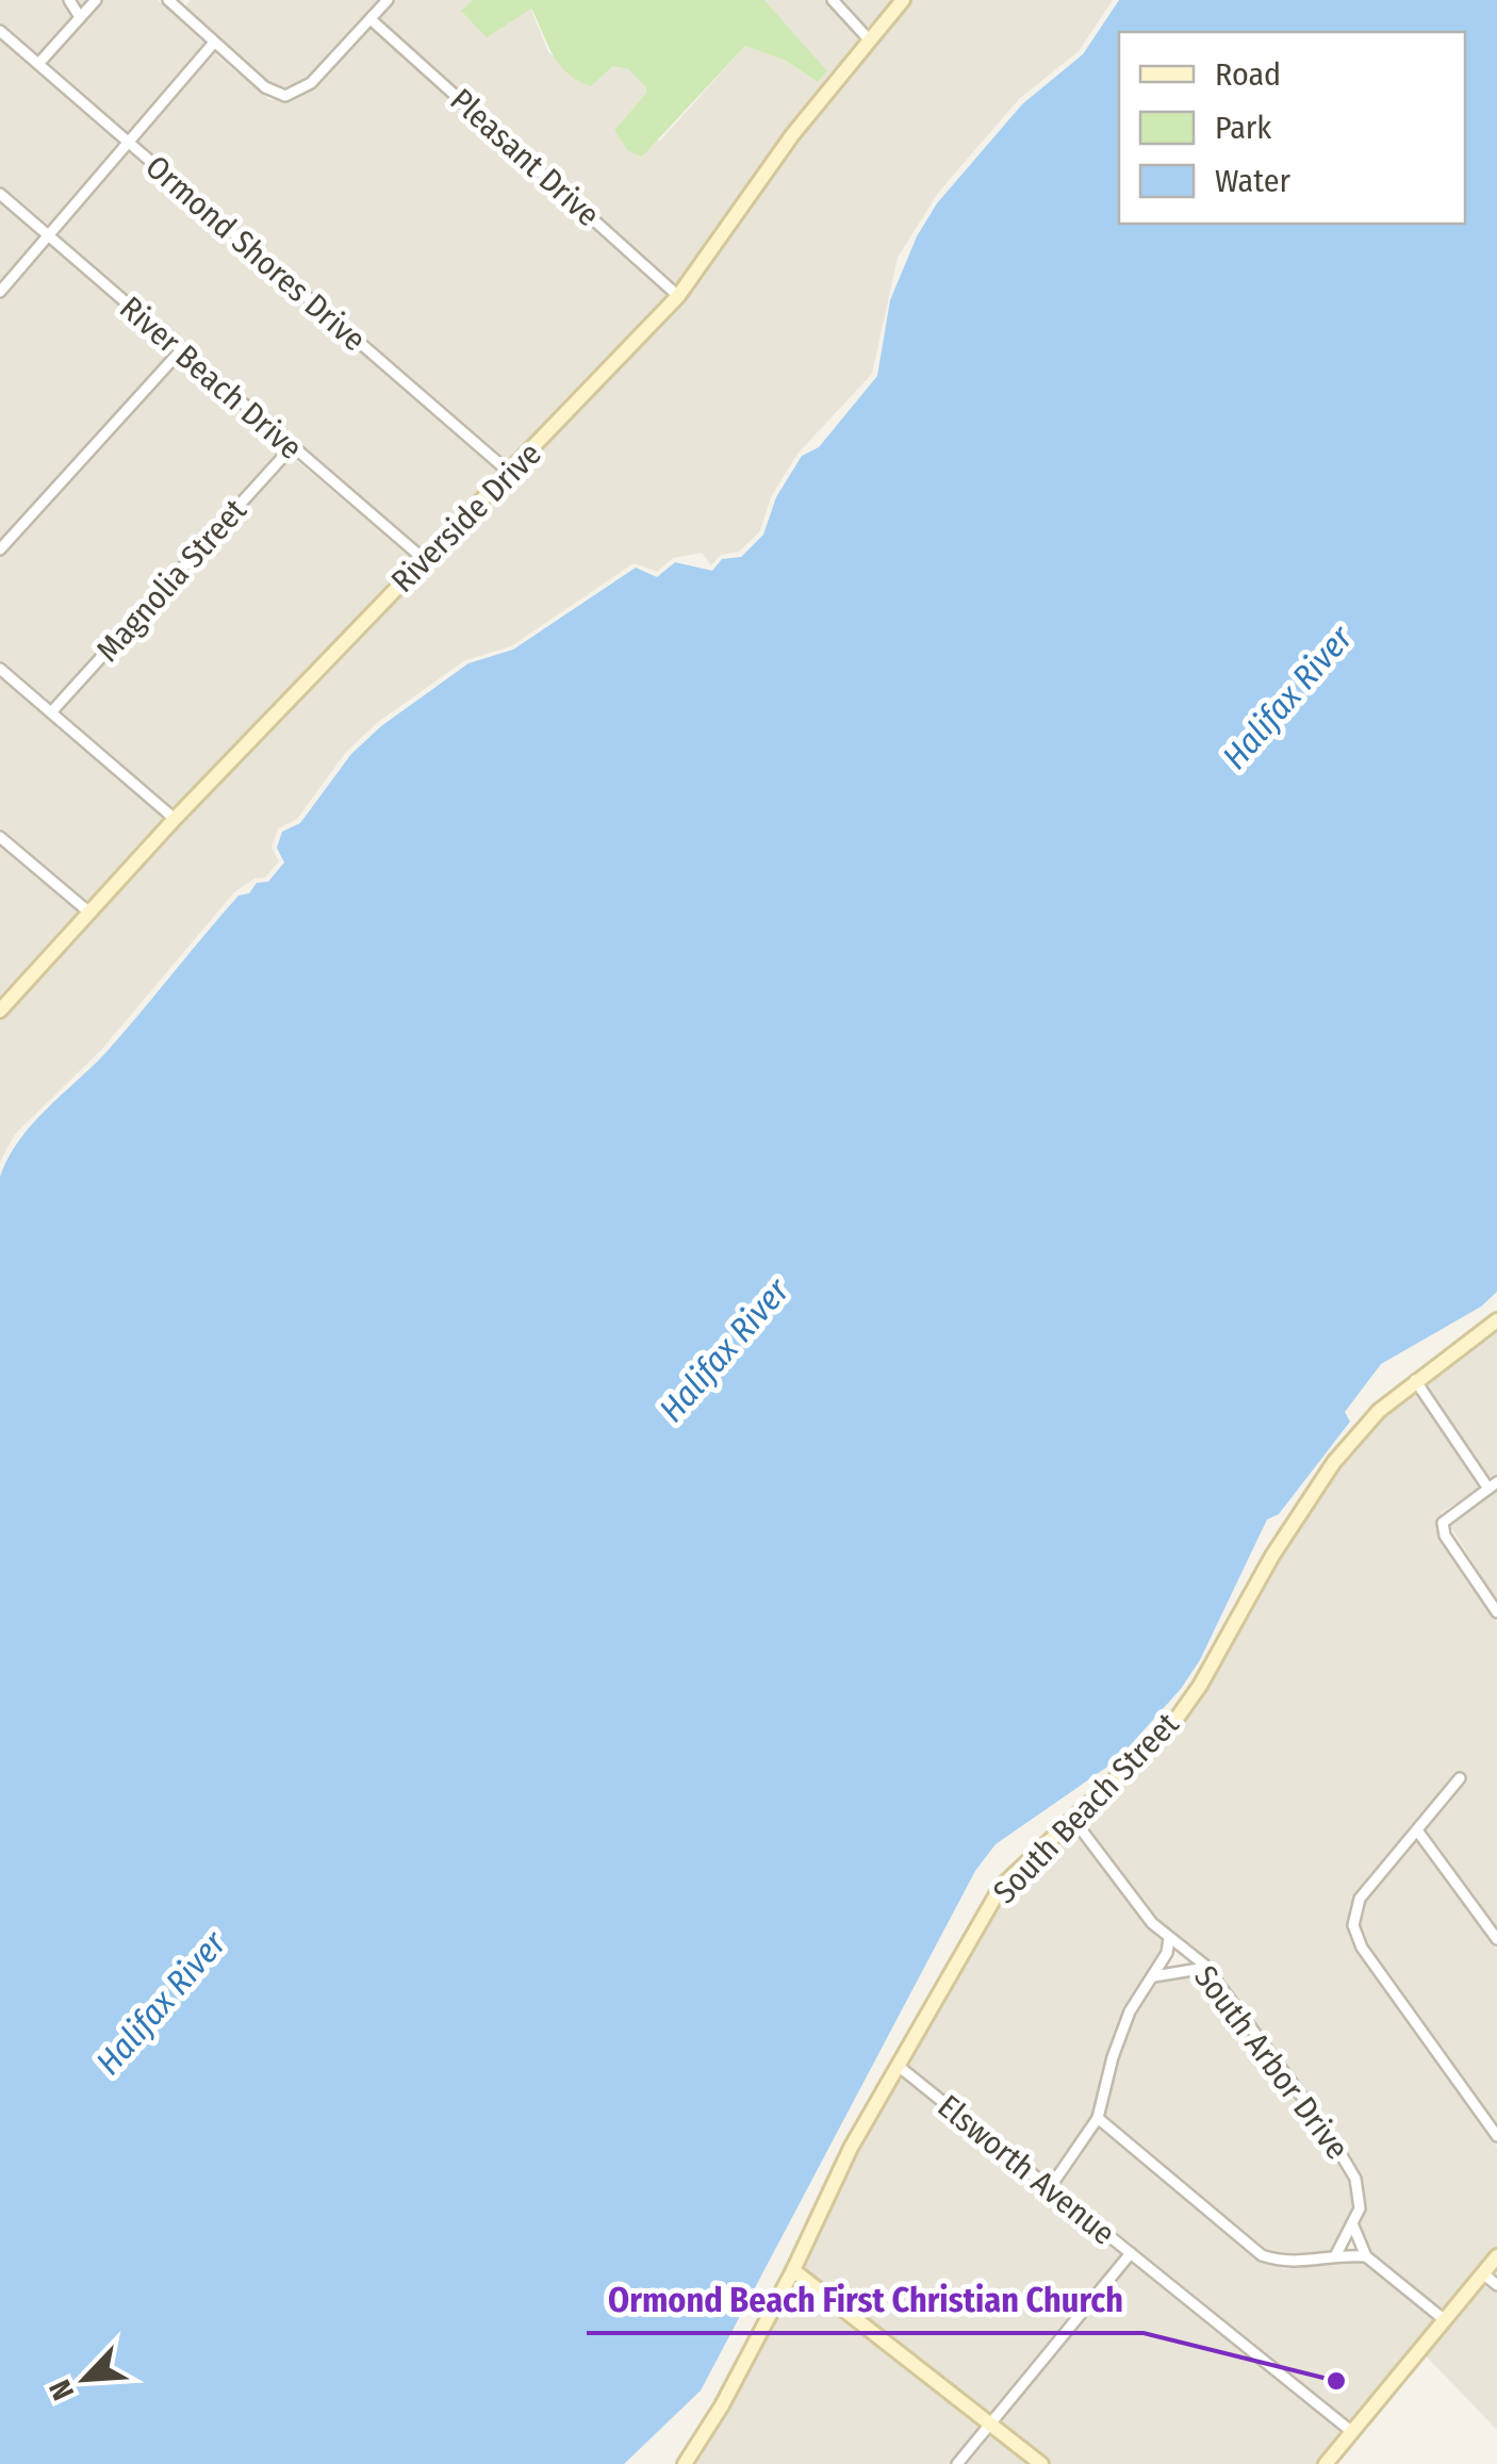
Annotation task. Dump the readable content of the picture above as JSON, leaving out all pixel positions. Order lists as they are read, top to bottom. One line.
{"streets":{"street":["Pleasant Drive","Ormond Shores Drive","River Beach Drive","Riverside Drive","Magnolia Street","South Beach Street","South Arbor Drive","Elsworth Avenue"]},"crossings":[["Pleasant Drive","Riverside Drive"],["Ormond Shores Drive","Riverside Drive"],["River Beach Drive","Riverside Drive"],["River Beach Drive","Magnolia Street"],["South Beach Street","South Arbor Drive"],["South Beach Street","Elsworth Avenue"]],"water":["Halifax River"],"places":["Ormond Beach First Christian Church"],"legend":["Road","Park","Water"],"north":"bottom left"}
